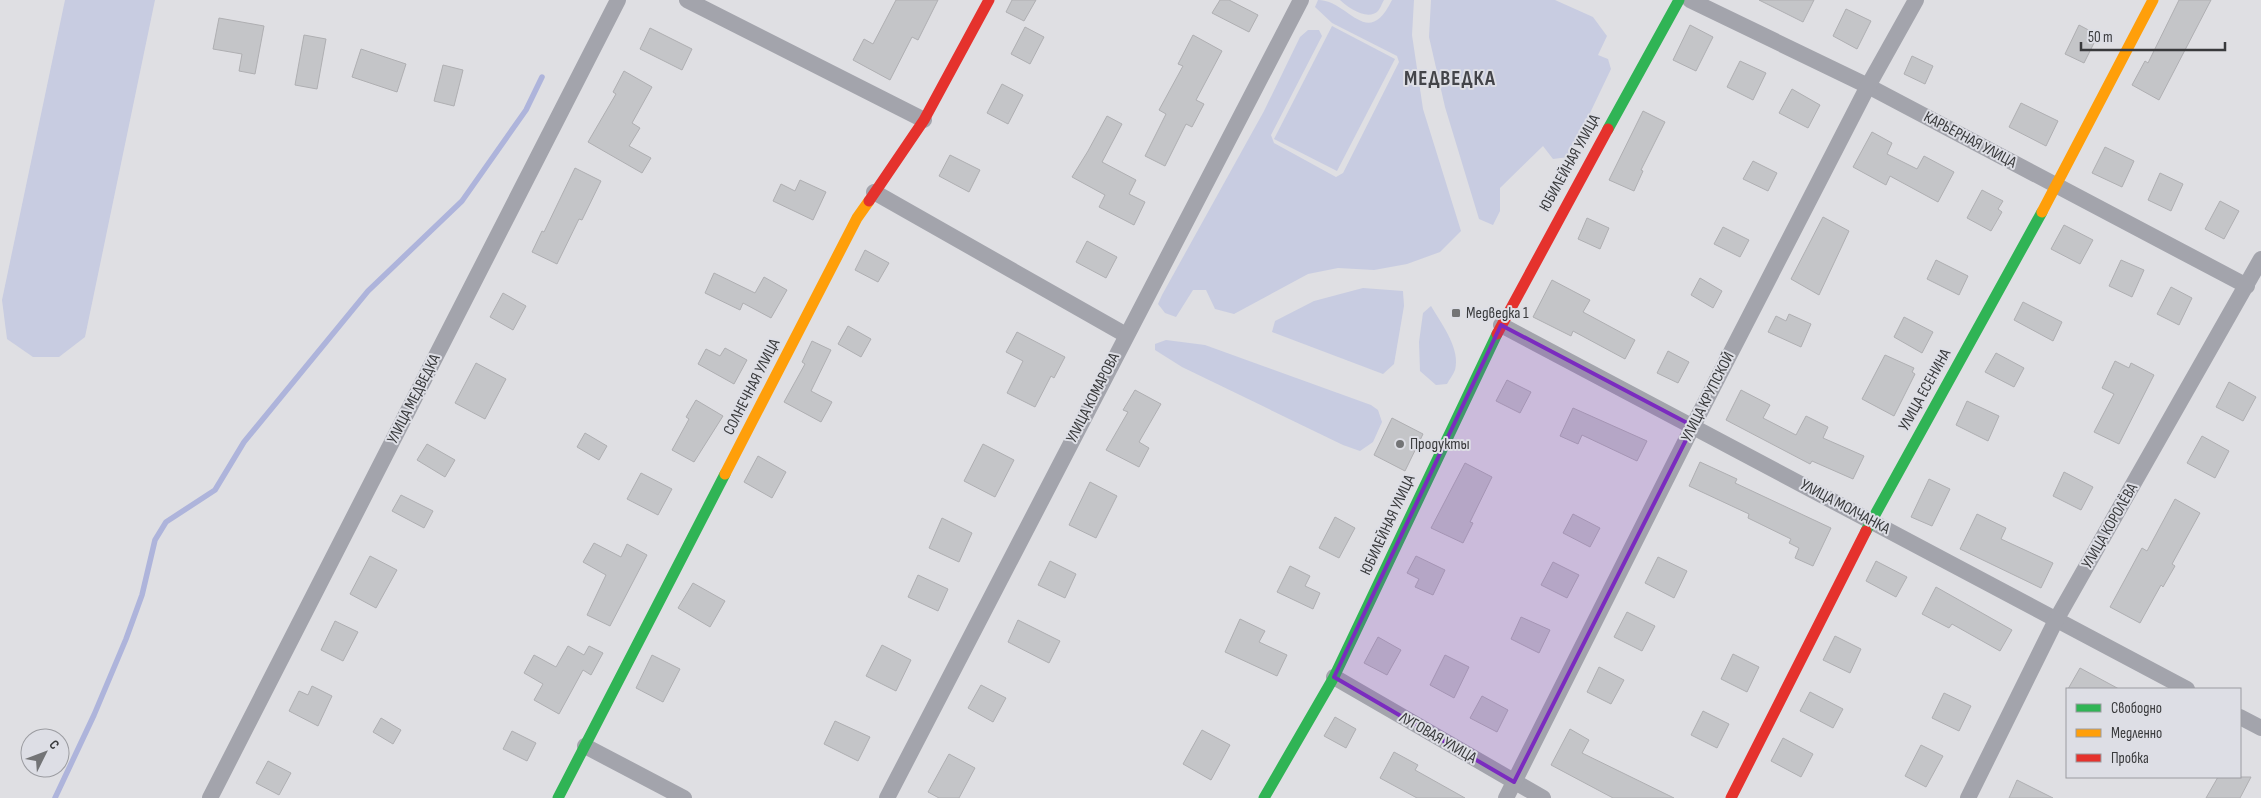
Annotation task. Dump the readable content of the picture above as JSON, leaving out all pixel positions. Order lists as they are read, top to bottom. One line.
{"streets":{"street":["КАРЬЕРНАЯ УЛИЦА","ЮБИЛЕЙНАЯ УЛИЦА","СОЛНЕЧНАЯ УЛИЦА","УЛИЦА ЕСЕНИНА","УЛИЦА КРУПСКОЙ","УЛИЦА КОМАРОВА","УЛИЦА МЕДВЕДКА","УЛИЦА МОЛЧАНКА","УЛИЦА КОРОЛЁВА","ЛУГОВАЯ УЛИЦА"]},"crossings":[["КАРЬЕРНАЯ УЛИЦА","УЛИЦА ЕСЕНИНА"],["КАРЬЕРНАЯ УЛИЦА","УЛИЦА КРУПСКОЙ"],["КАРЬЕРНАЯ УЛИЦА","УЛИЦА КОРОЛЁВА"],["ЮБИЛЕЙНАЯ УЛИЦА","УЛИЦА МОЛЧАНКА"],["ЮБИЛЕЙНАЯ УЛИЦА","ЛУГОВАЯ УЛИЦА"],["УЛИЦА ЕСЕНИНА","УЛИЦА МОЛЧАНКА"],["УЛИЦА КРУПСКОЙ","УЛИЦА МОЛЧАНКА"],["УЛИЦА КРУПСКОЙ","ЛУГОВАЯ УЛИЦА"],["УЛИЦА МОЛЧАНКА","УЛИЦА КОРОЛЁВА"]],"districts":["МЕДВЕДКА"],"places":{"transit":["Медведка 1"],"other":["Продукты"]},"legend":["Свободно","Медленно","Пробка"],"scale_bar":"50 m","north":"top right"}
